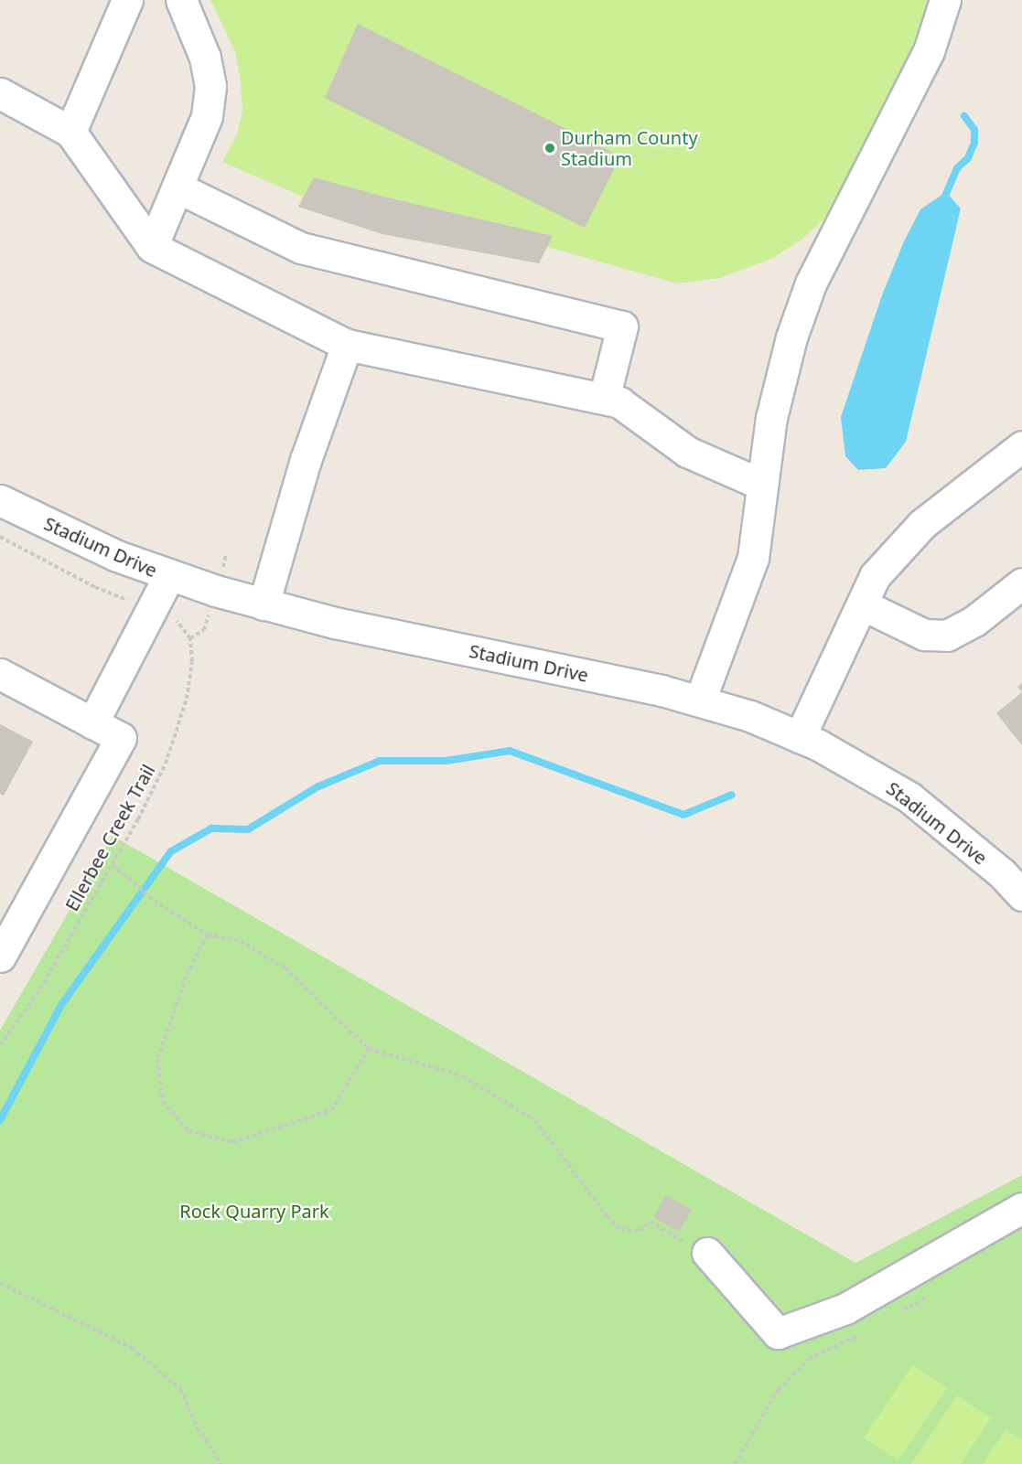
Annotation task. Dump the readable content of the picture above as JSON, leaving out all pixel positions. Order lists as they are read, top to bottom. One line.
{"streets":{"street":["Stadium Drive"],"path":["Ellerbee Creek Trail"]},"parks":["Rock Quarry Park"],"places":["Durham County Stadium"]}
